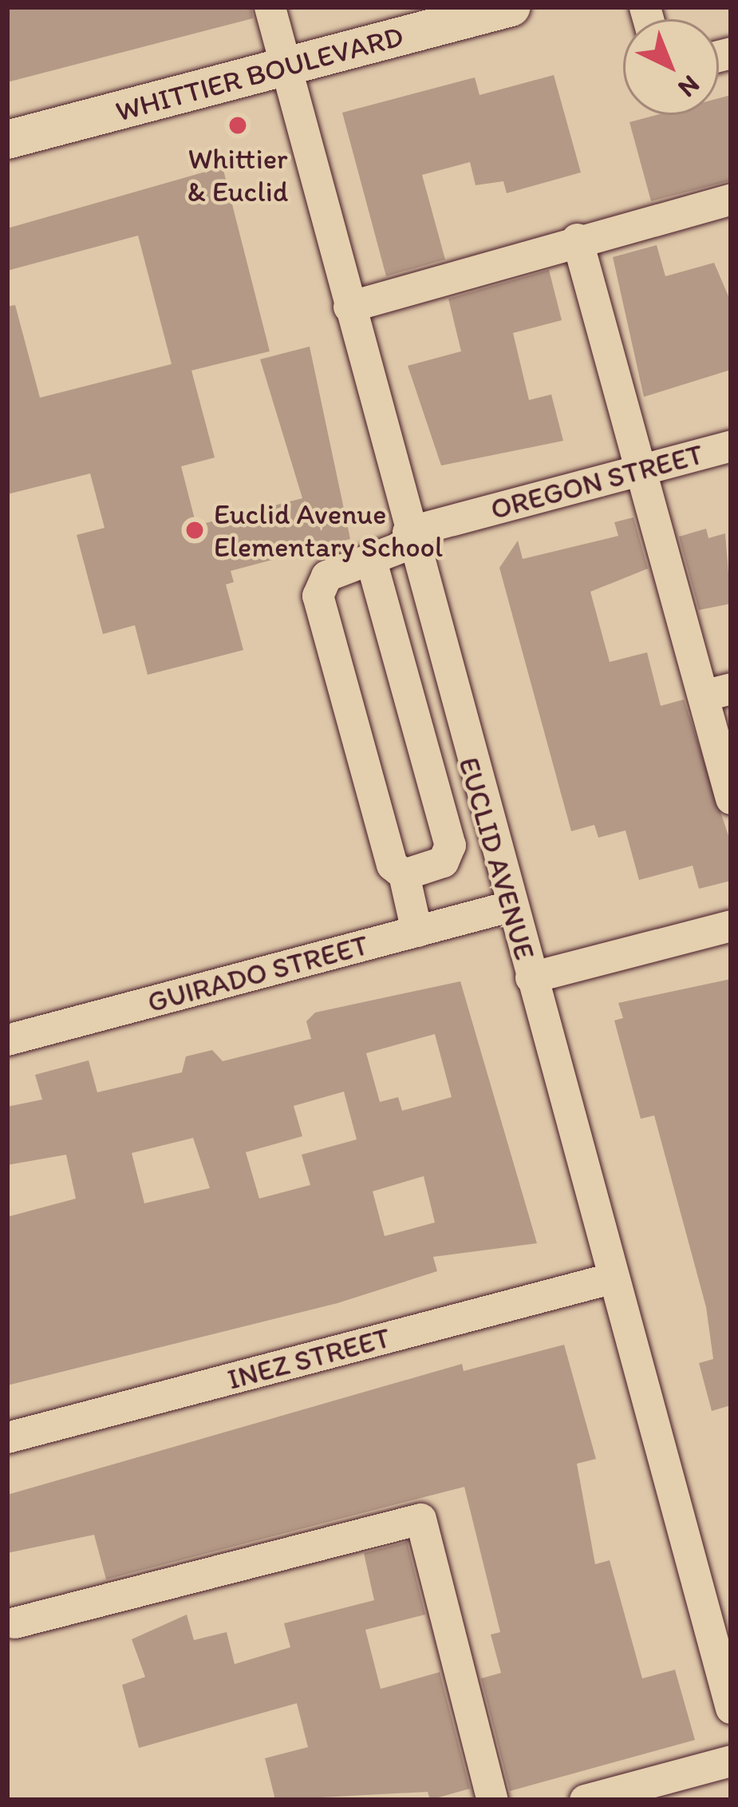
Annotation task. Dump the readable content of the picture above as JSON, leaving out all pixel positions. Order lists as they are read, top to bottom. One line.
{"streets":{"main road":["WHITTIER BOULEVARD"],"street":["OREGON STREET","EUCLID AVENUE","GUIRADO STREET","INEZ STREET"]},"crossings":[["WHITTIER BOULEVARD","EUCLID AVENUE"],["OREGON STREET","EUCLID AVENUE"],["OREGON STREET","GUIRADO STREET"],["EUCLID AVENUE","GUIRADO STREET"],["EUCLID AVENUE","INEZ STREET"]],"places":["Whittier & Euclid","Euclid Avenue Elementary School"],"north":"bottom right"}
